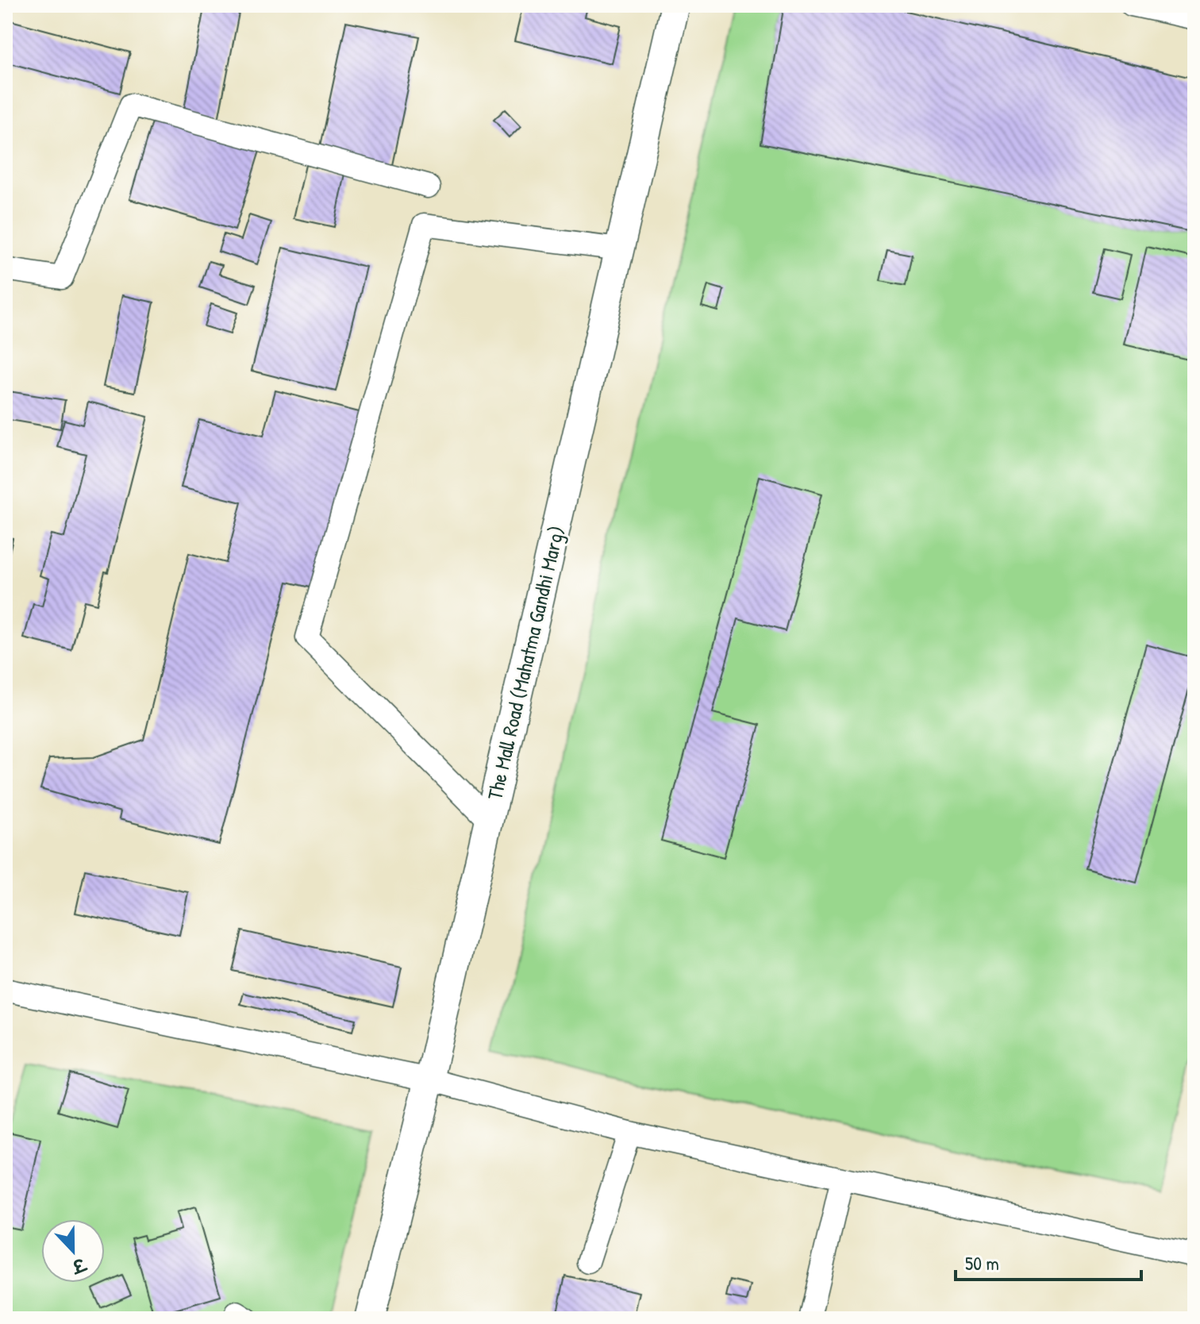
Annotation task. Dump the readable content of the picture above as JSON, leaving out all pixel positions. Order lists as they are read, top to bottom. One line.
{"streets":{"street":["The Mall Road (Mahatma Gandhi Marg)"]},"scale_bar":"50 m","north":"bottom"}
